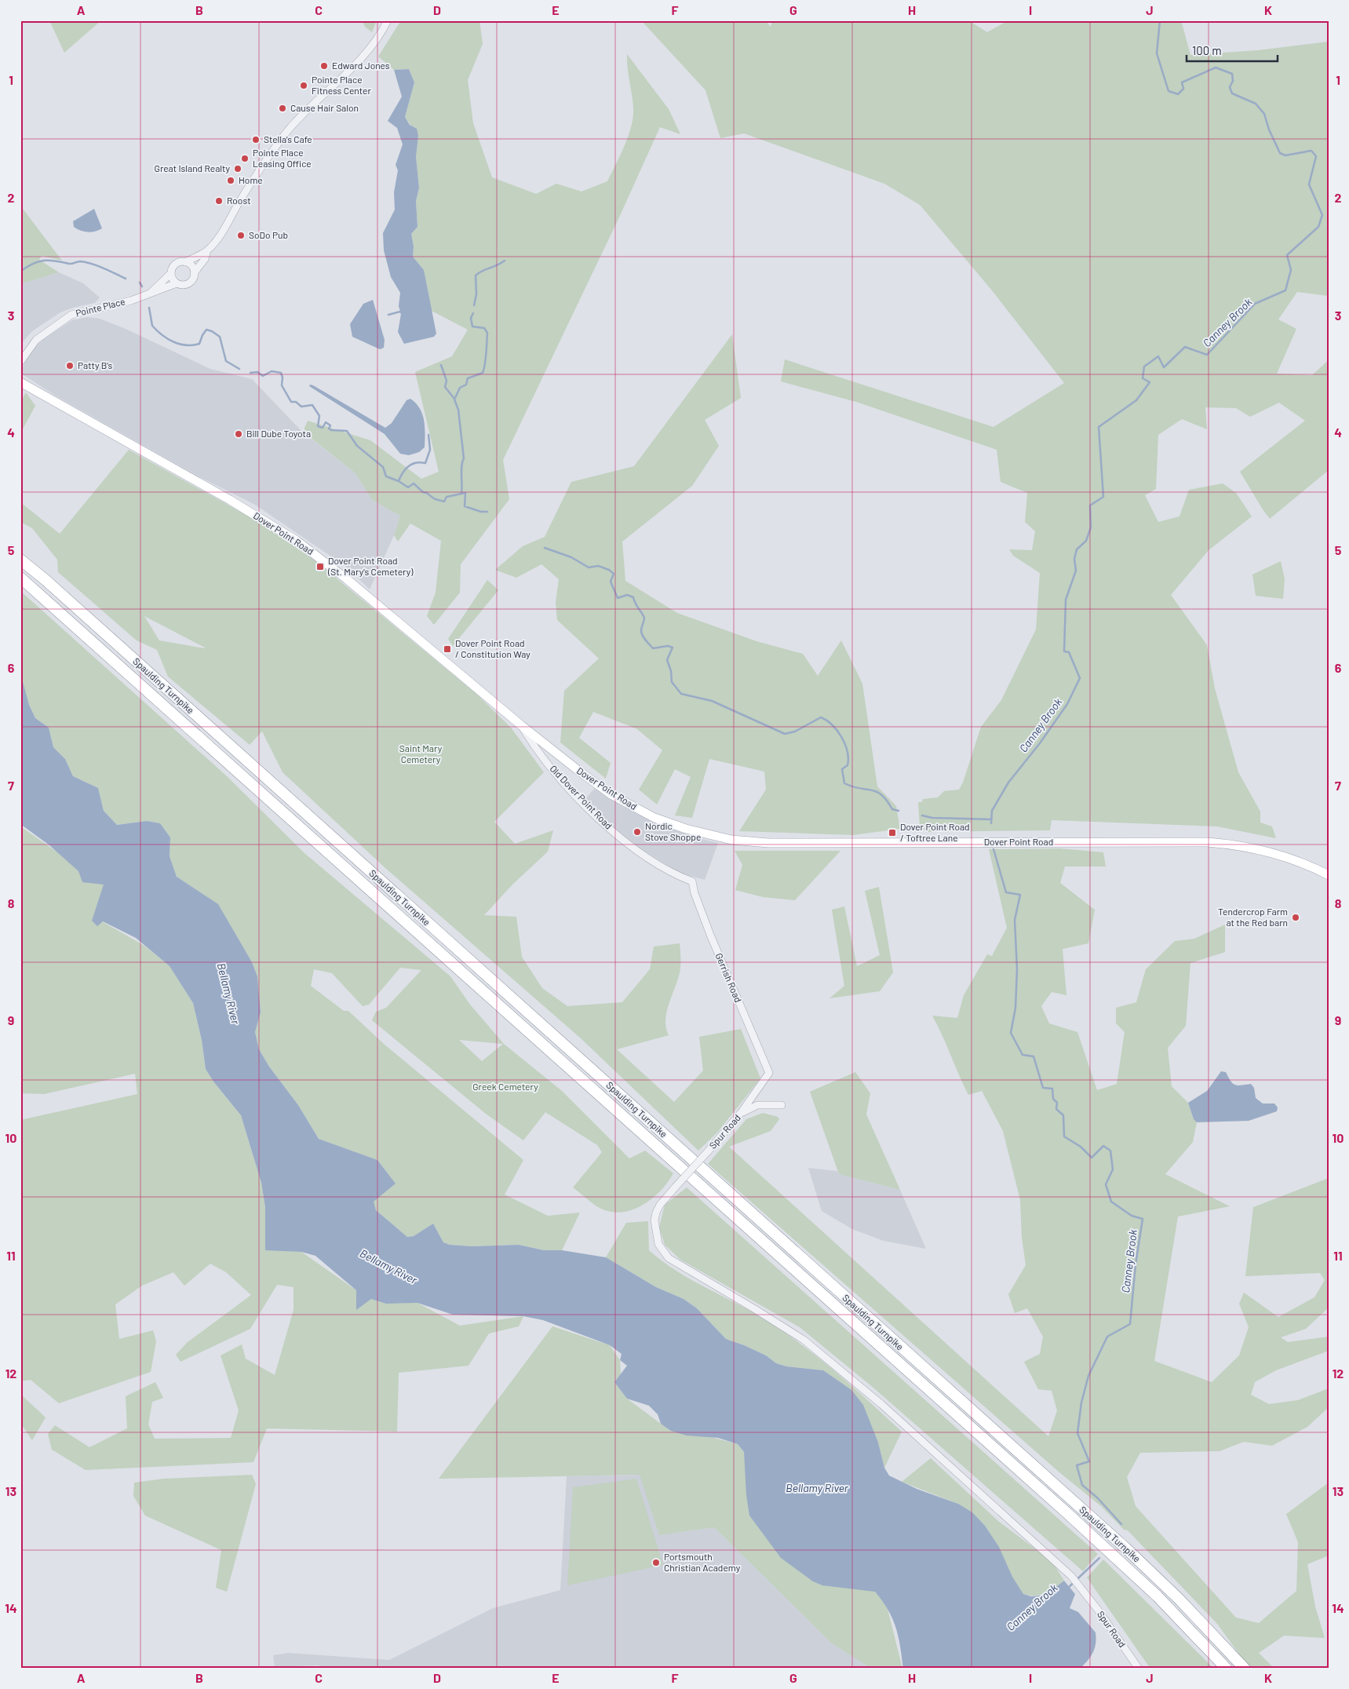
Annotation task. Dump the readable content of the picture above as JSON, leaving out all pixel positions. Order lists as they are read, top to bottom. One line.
{"streets":{"highway":["Spaulding Turnpike"],"main road":["Dover Point Road"],"street":["Pointe Place","Old Dover Point Road","Gerrish Road","Spur Road"]},"crossings":[["Dover Point Road","Old Dover Point Road"],["Old Dover Point Road","Gerrish Road"],["Gerrish Road","Spur Road"]],"water":["Canney Brook","Bellamy River"],"parks":["Saint Mary Cemetery","Greek Cemetery"],"places":{"other":["Edward Jones","Pointe Place Fitness Center","Cause Hair Salon","Stella's Cafe","Pointe Place Leasing Office","Great Island Realty","Home","Roost","SoDo Pub","Patty B's","Bill Dube Toyota","Nordic Stove Shoppe","Tendercrop Farm at the Red barn","Portsmouth Christian Academy"],"transit":["Dover Point Road (St. Mary's Cemetery)","Dover Point Road / Constitution Way","Dover Point Road / Toftree Lane"]},"scale_bar":"100 m","grid":{"columns":["A","B","C","D","E","F","G","H","I","J","K"],"rows":["1","2","3","4","5","6","7","8","9","10","11","12","13","14"]}}
